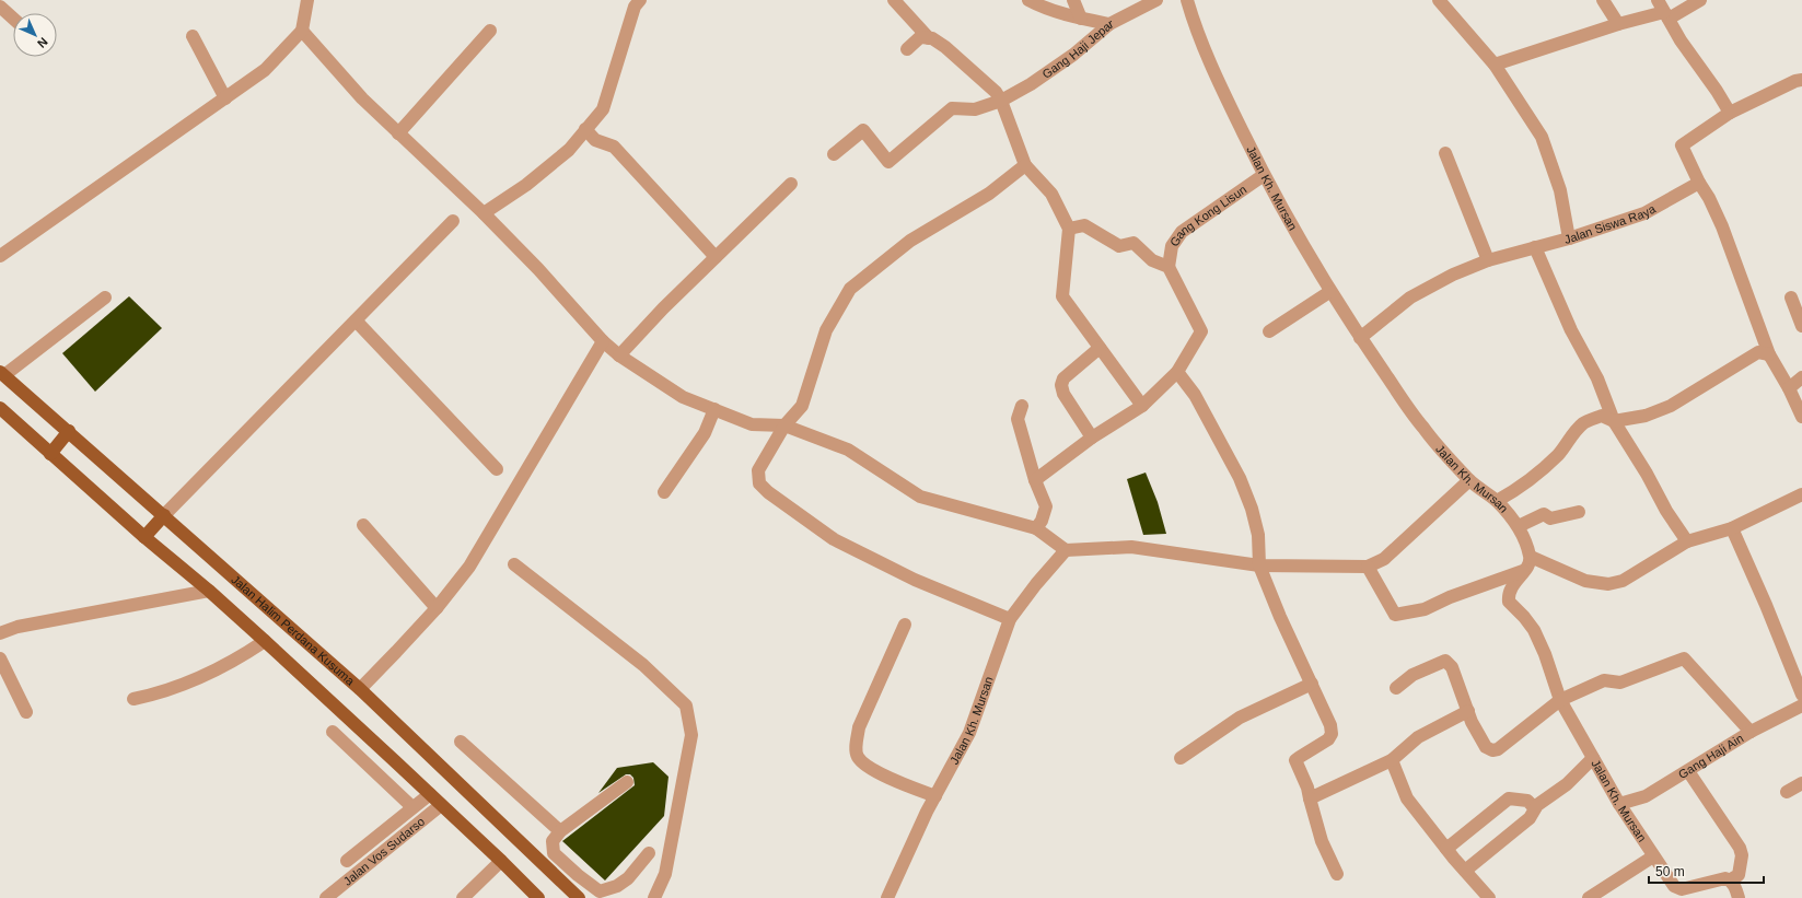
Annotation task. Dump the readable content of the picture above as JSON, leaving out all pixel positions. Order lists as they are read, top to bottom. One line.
{"streets":{"main road":["Jalan Halim Perdana Kusuma"],"street":["Gang Haji Jepar","Jalan Kh. Mursan","Gang Kong Lisun","Jalan Siswa Raya","Gang Haji Ain","Jalan Vos Sudarso"]},"crossings":[["Jalan Kh. Mursan","Gang Kong Lisun"],["Jalan Kh. Mursan","Jalan Siswa Raya"],["Jalan Kh. Mursan","Gang Haji Ain"]],"scale_bar":"50 m","north":"bottom right"}
